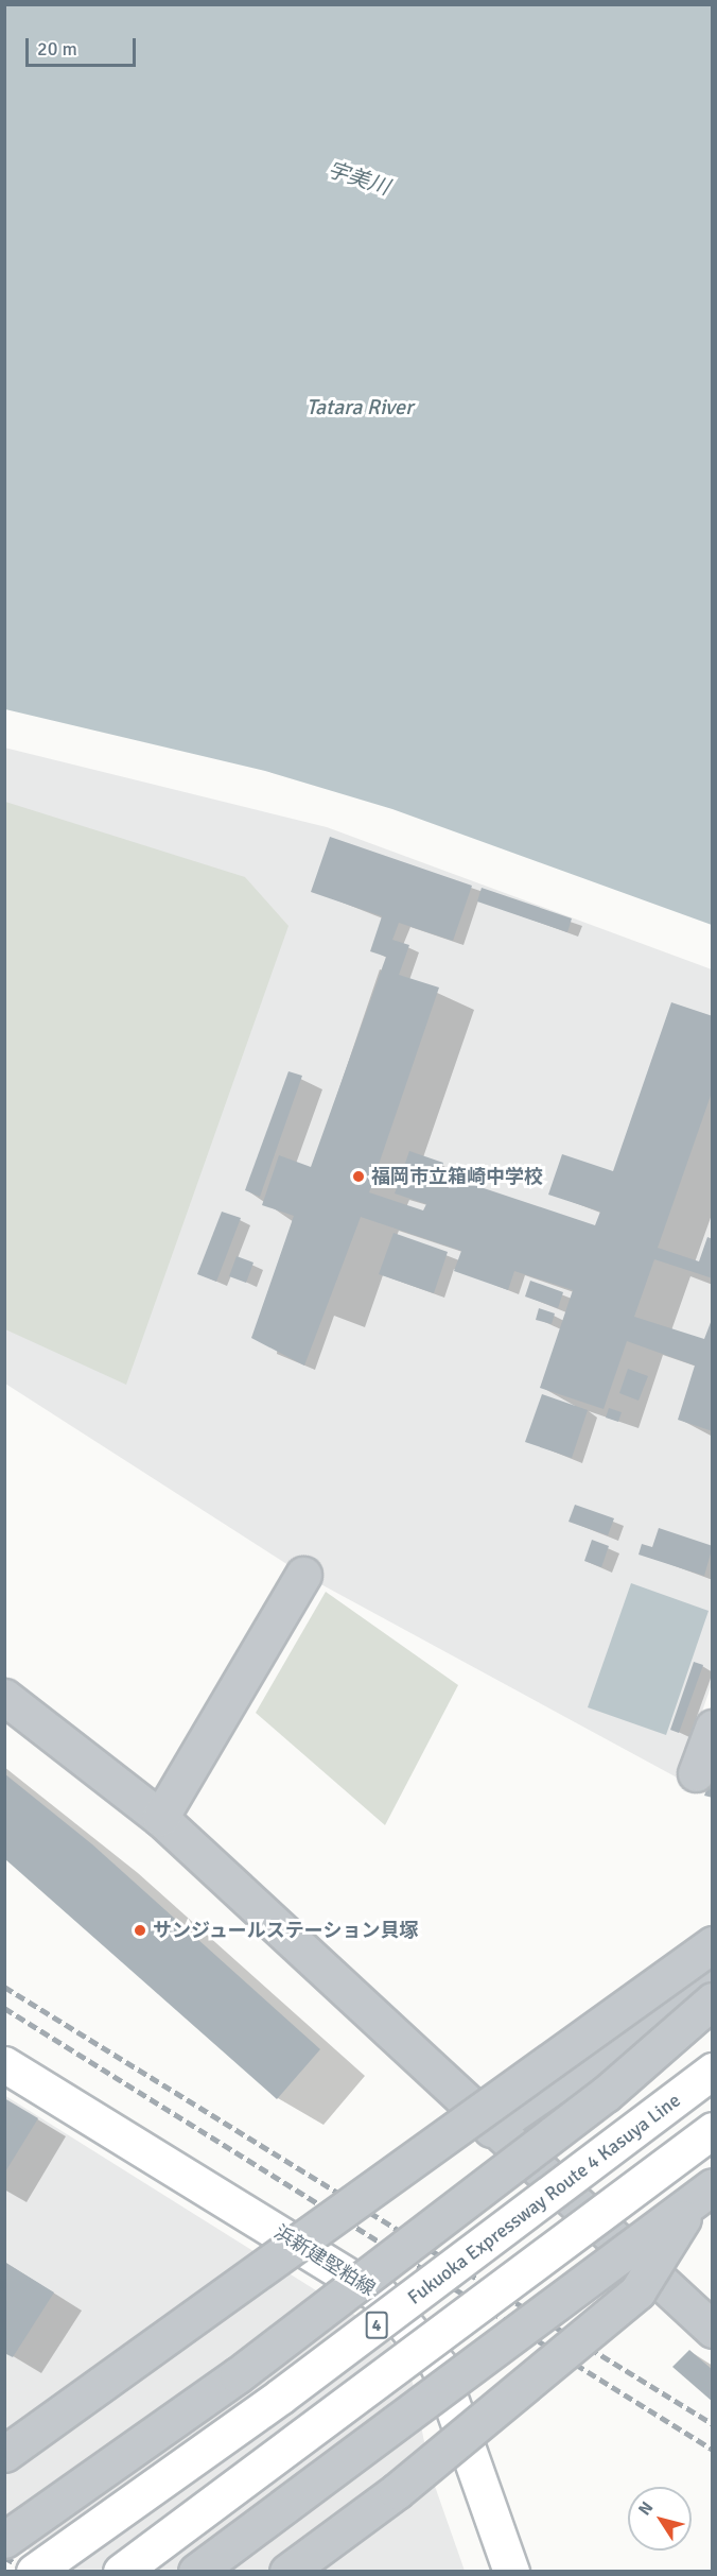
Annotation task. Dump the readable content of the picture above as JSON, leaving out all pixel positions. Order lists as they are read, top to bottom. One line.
{"streets":{"main road":["Fukuoka Expressway Route 4 Kasuya Line","浜新建堅粕線","4"]},"water":["宇美川","Tatara River"],"places":["福岡市立箱崎中学校","サンジュールステーション貝塚"],"scale_bar":"20 m","north":"top left"}
